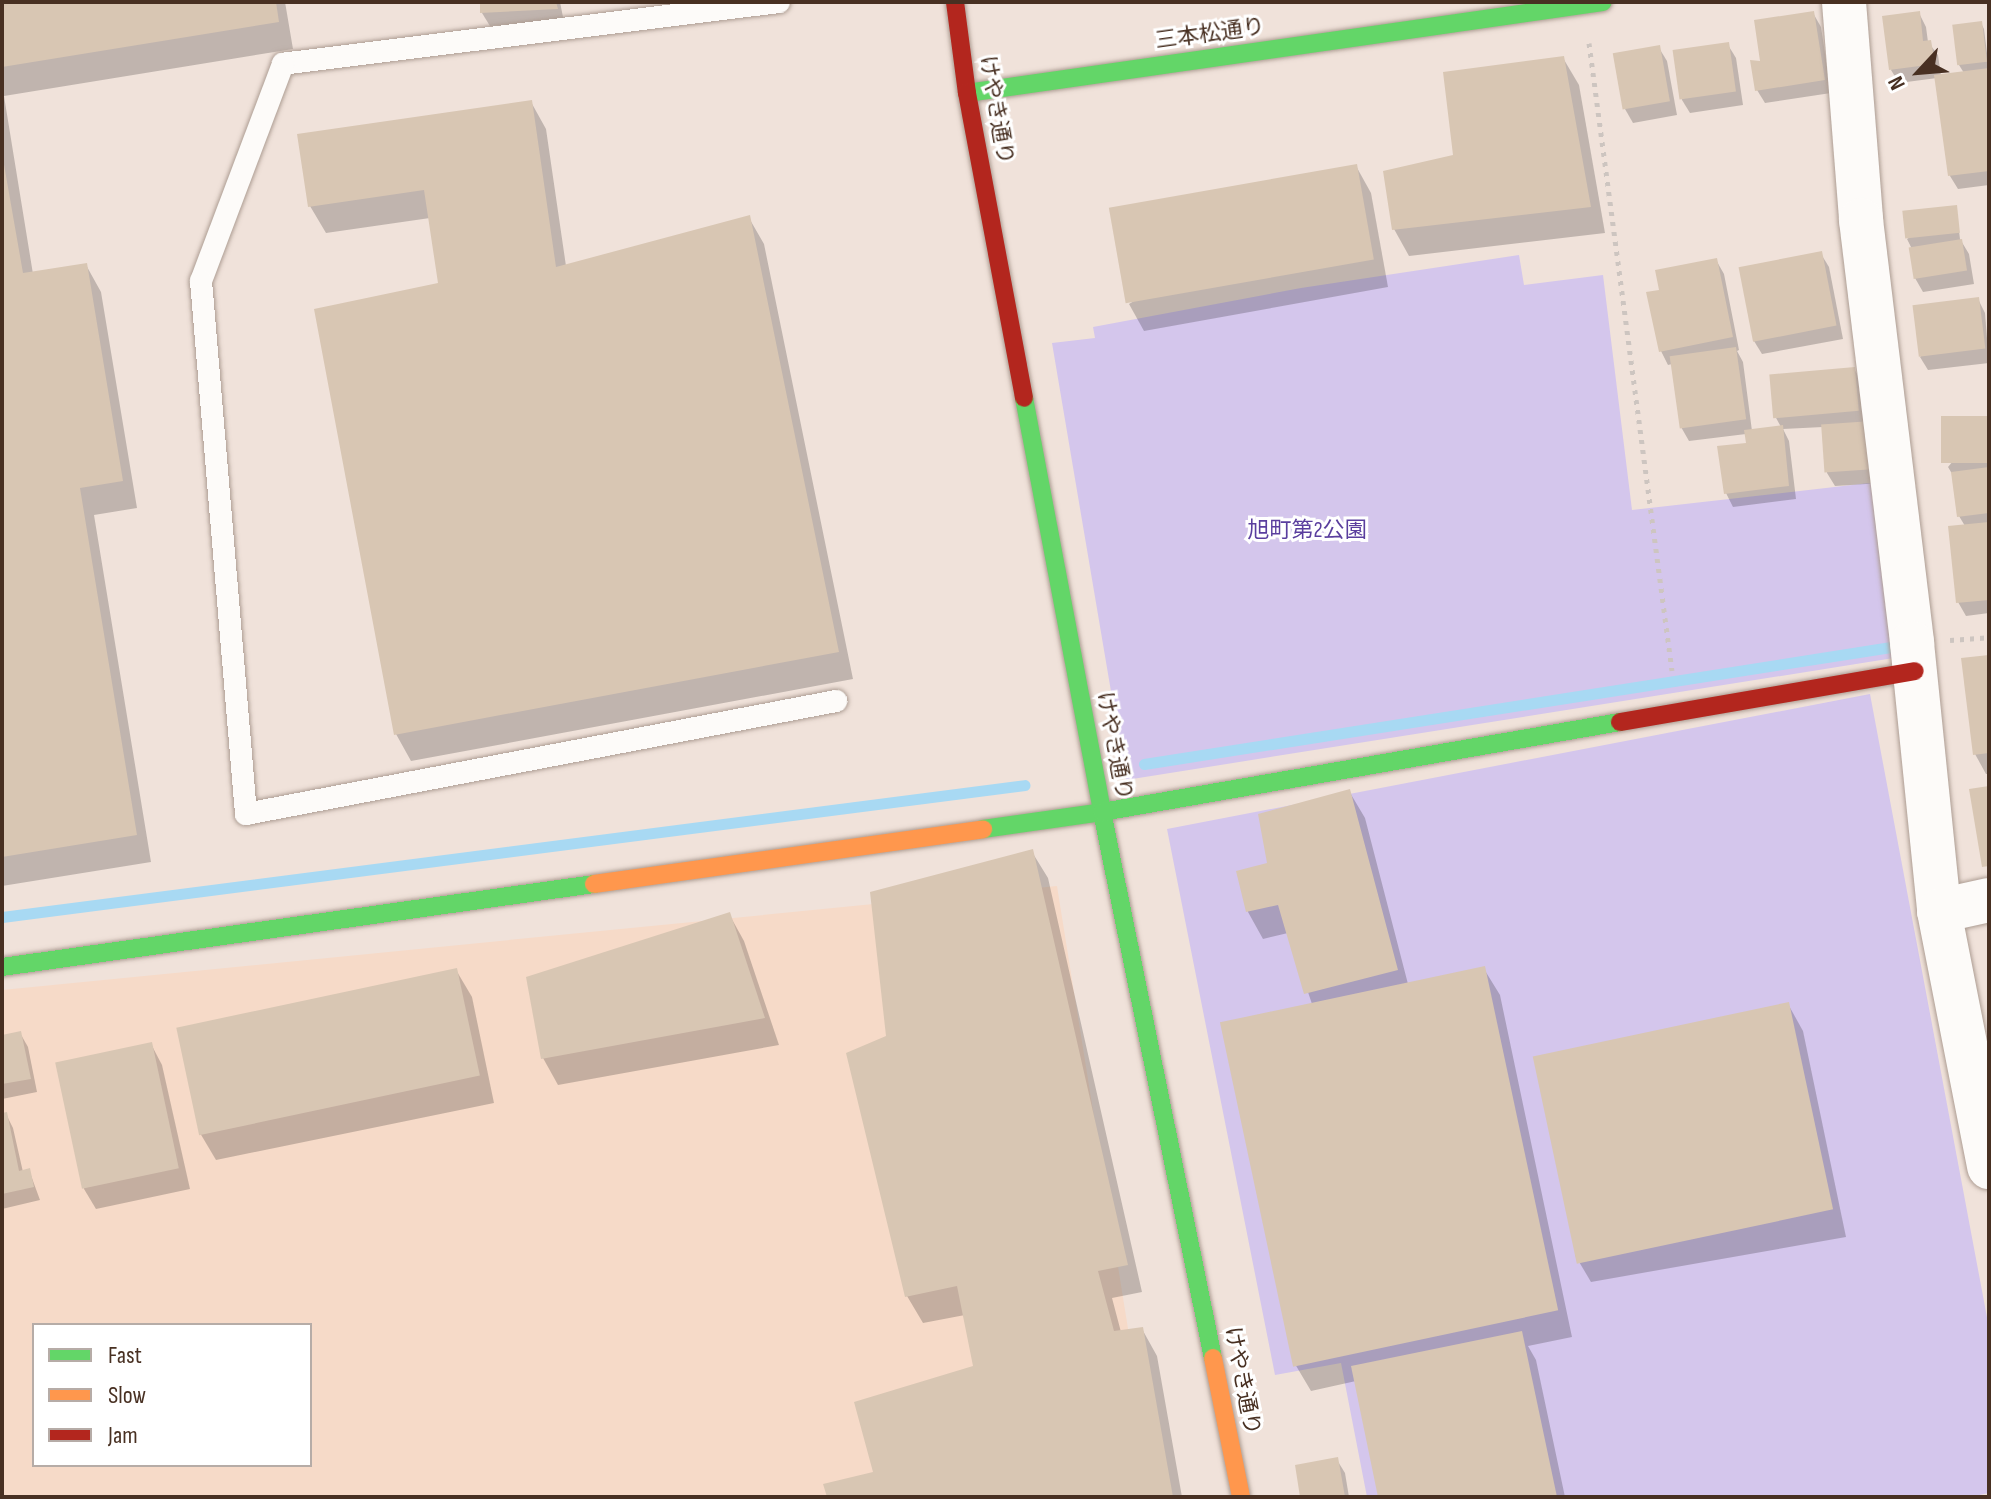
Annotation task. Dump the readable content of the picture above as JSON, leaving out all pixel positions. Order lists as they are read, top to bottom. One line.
{"streets":{"street":["三本松通り","けやき通り"]},"crossings":[["三本松通り","けやき通り"]],"parks":["旭町第2公園"],"legend":["Fast","Slow","Jam"],"north":"bottom left"}
